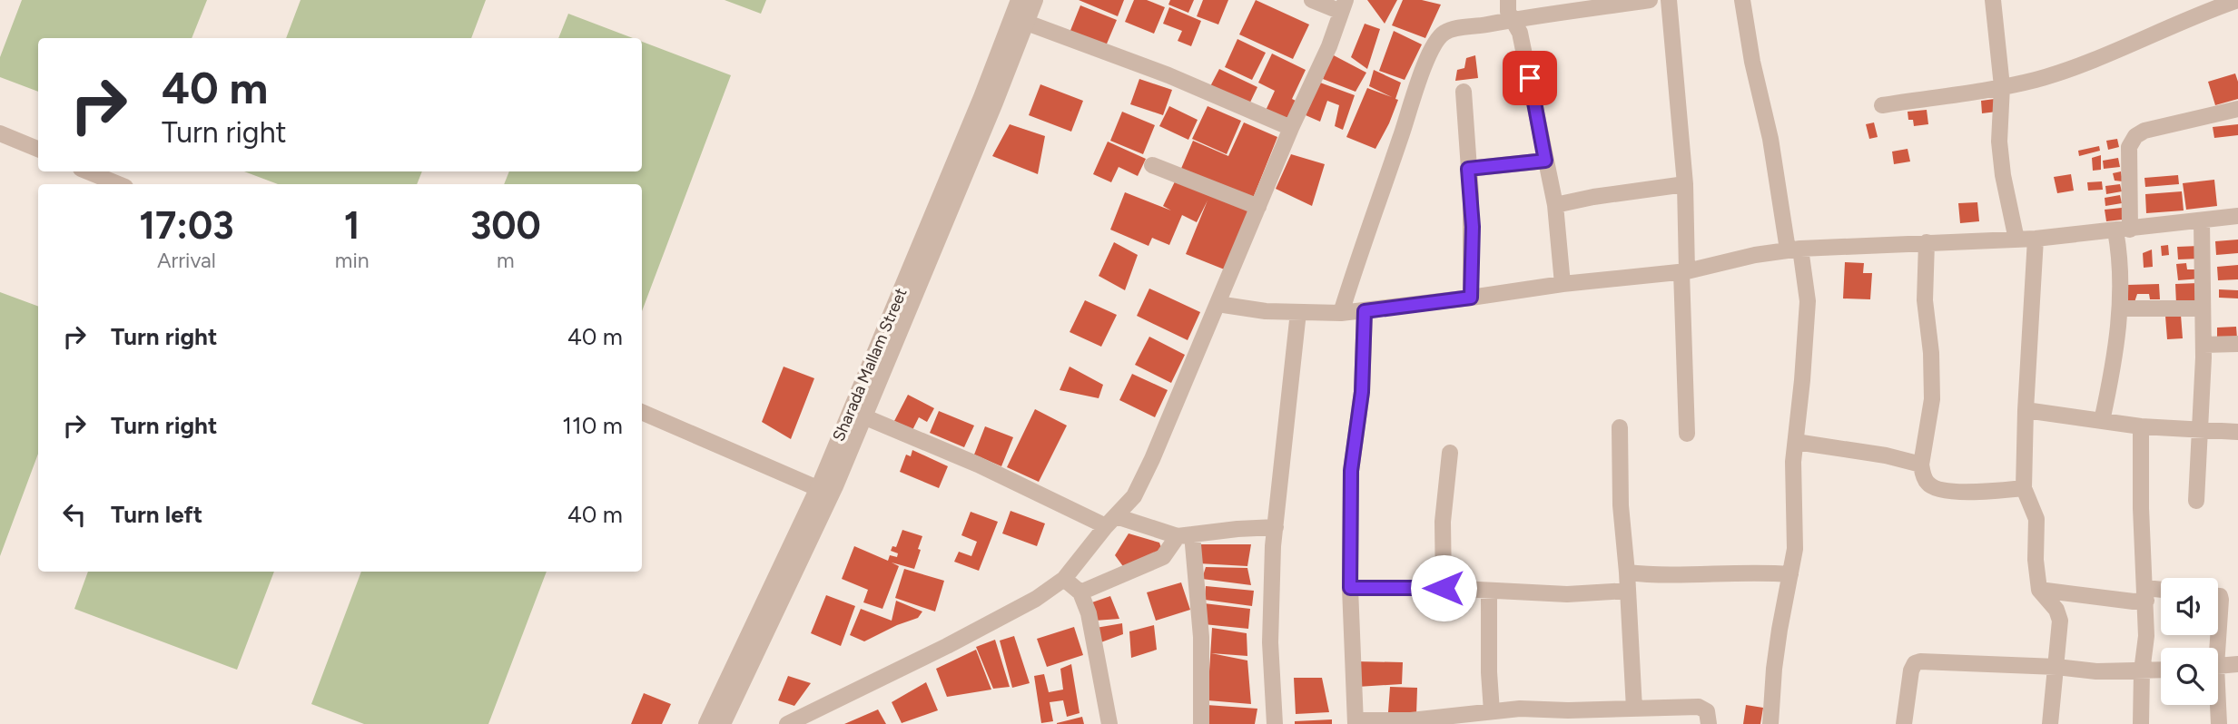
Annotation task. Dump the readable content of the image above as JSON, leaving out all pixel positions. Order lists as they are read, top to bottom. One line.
{"streets":{"street":["Sharada Mallam Street"]},"page":{"turn":["40 m","Turn right"],"eta":["17:03","Arrival","1","min","300","m"],"list":[{"name":"Turn right","value":"40 m"},{"name":"Turn right","value":"110 m"},{"name":"Turn left","value":"40 m"}]}}
